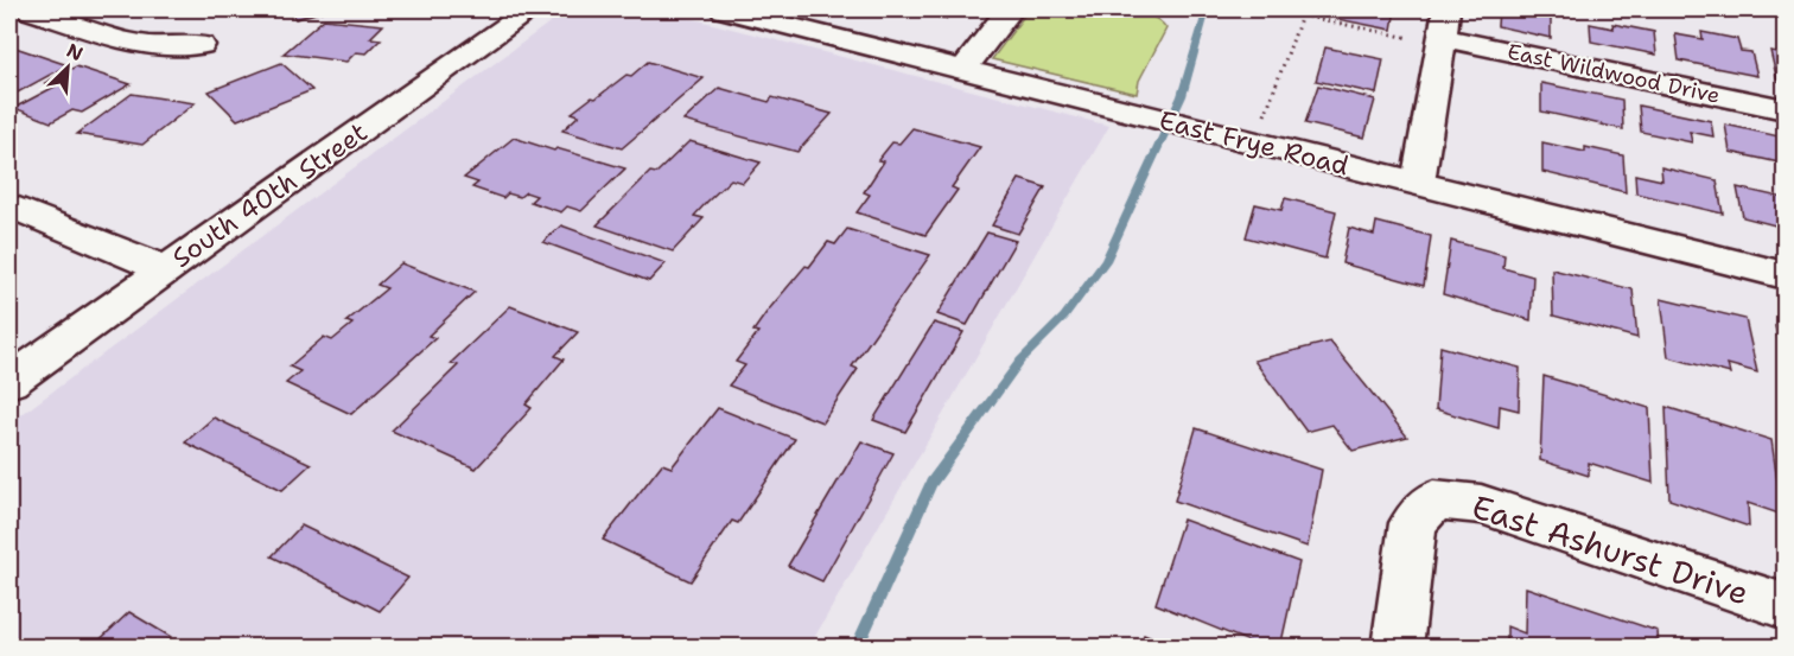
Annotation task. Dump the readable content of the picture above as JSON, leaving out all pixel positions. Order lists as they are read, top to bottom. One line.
{"streets":{"street":["East Wildwood Drive","East Frye Road","South 40th Street","East Ashurst Drive"]},"north":"top right"}
